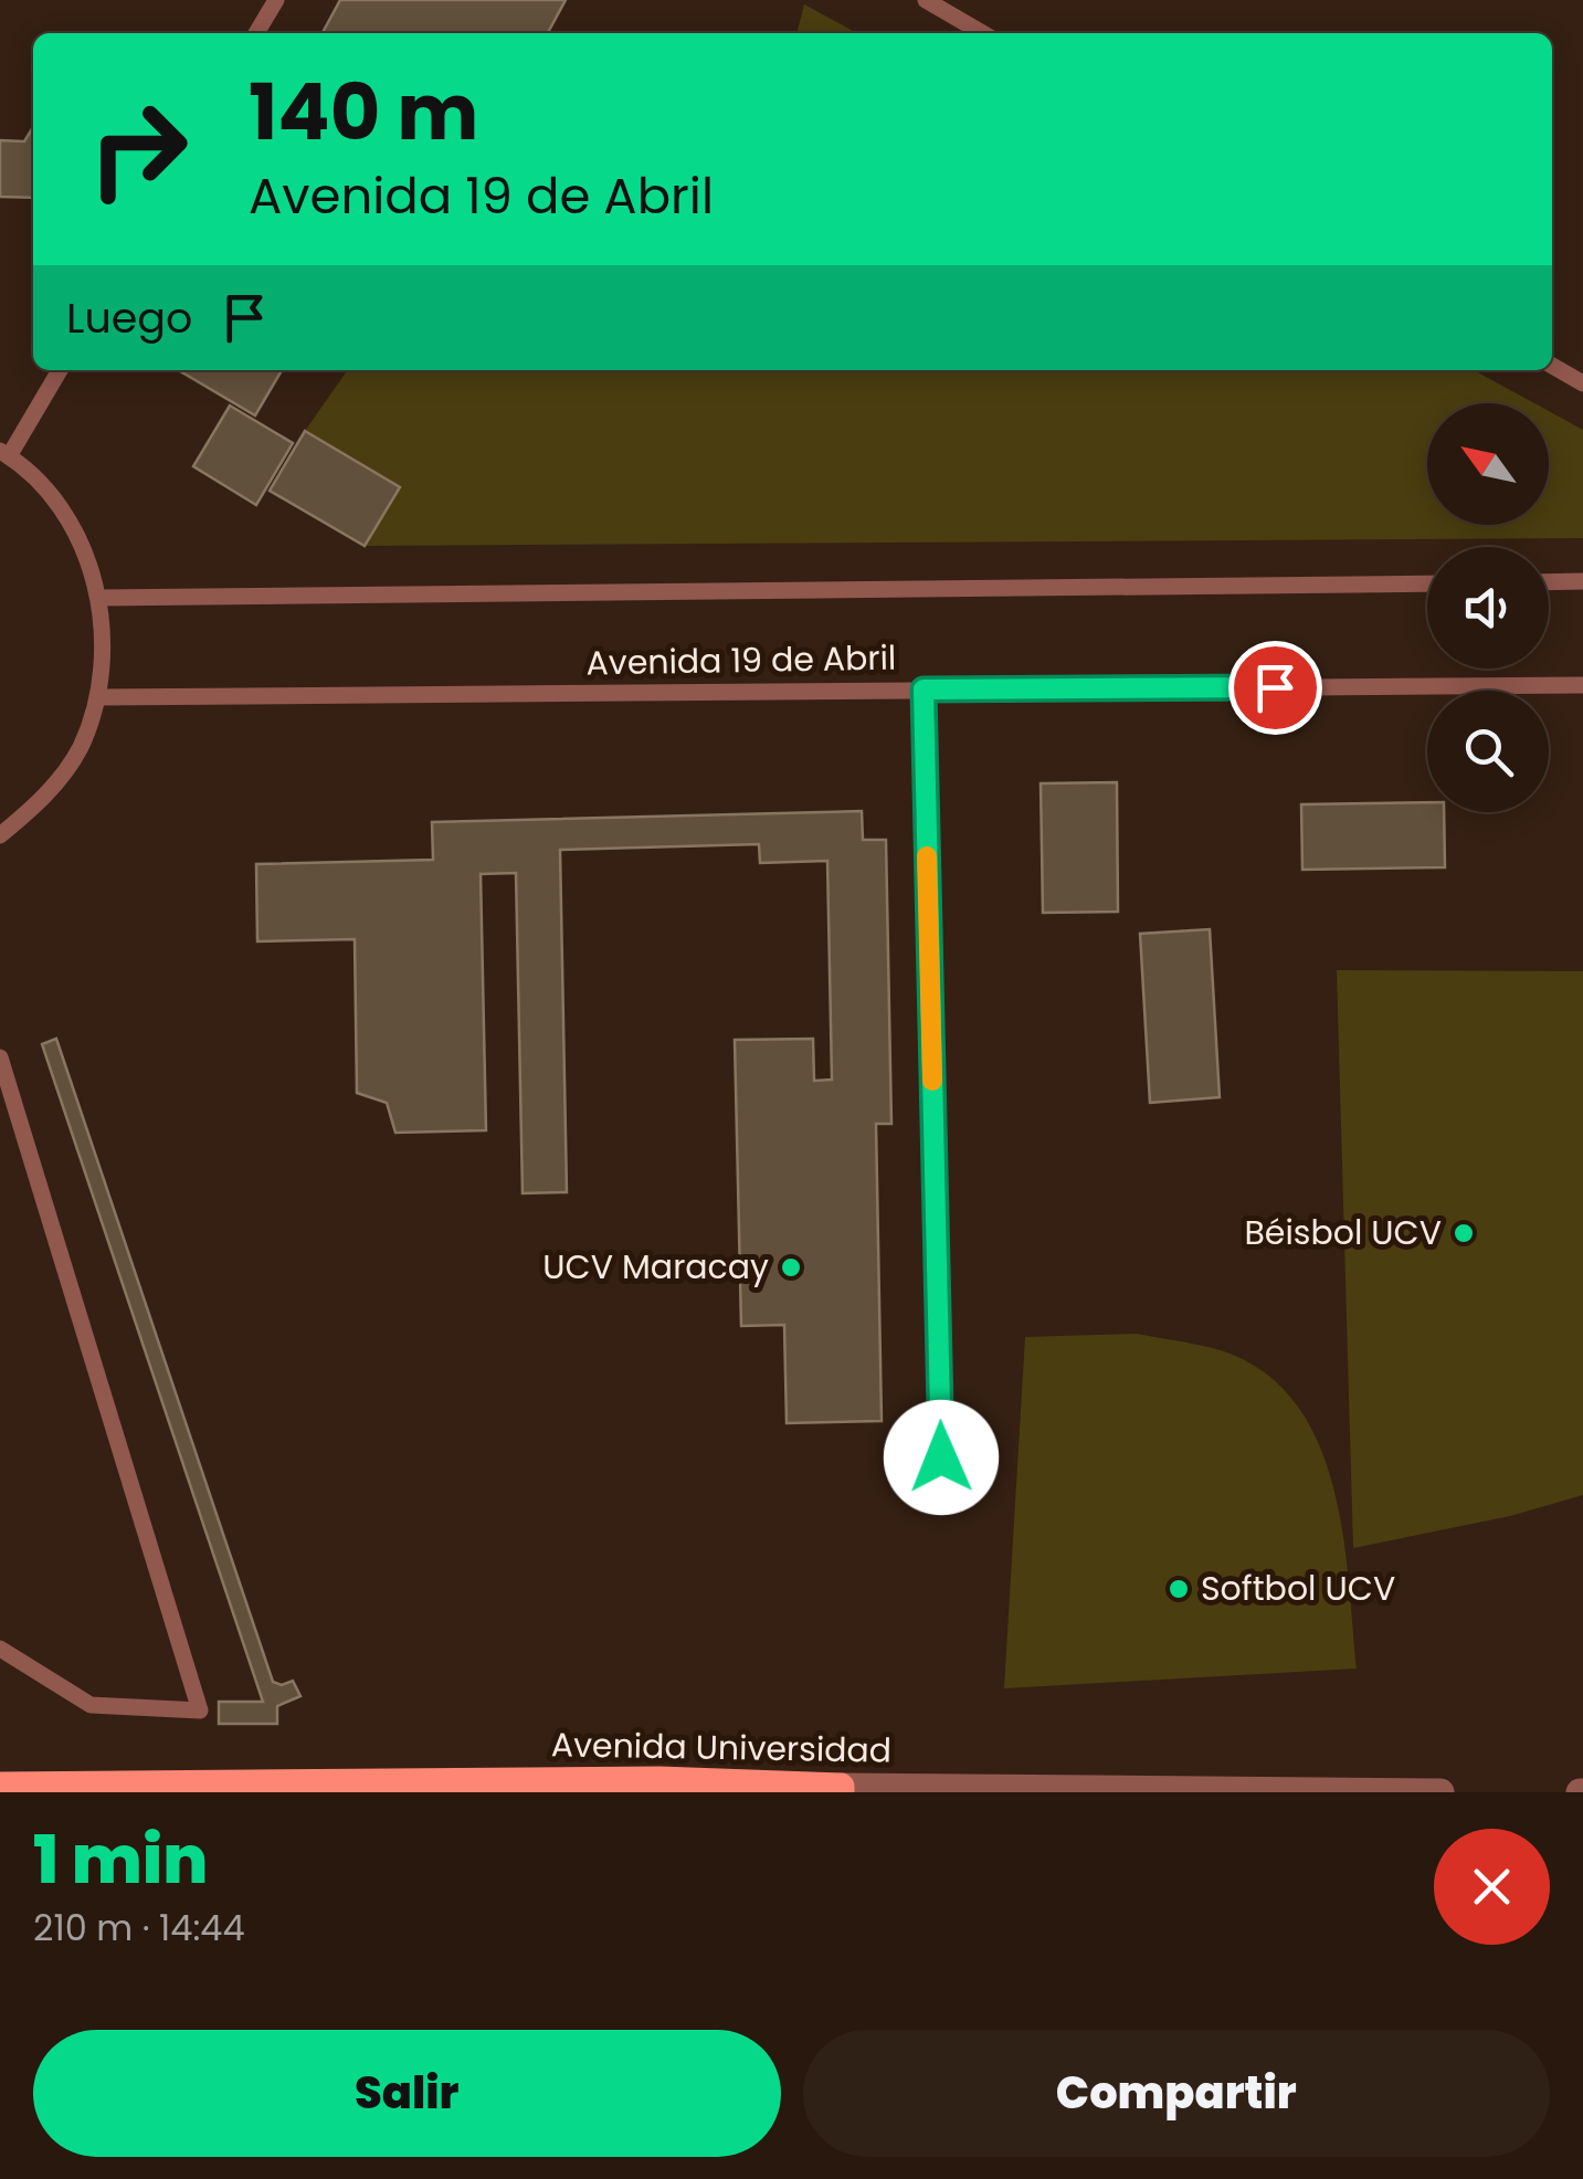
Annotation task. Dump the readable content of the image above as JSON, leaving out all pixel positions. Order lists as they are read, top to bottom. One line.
{"streets":{"main road":["Avenida Universidad"],"lane":["Avenida 19 de Abril"]},"places":["Béisbol UCV","UCV Maracay","Softbol UCV"],"north":"top left","page":{"turn":["140 m","Avenida 19 de Abril"],"then":"Luego","heading":["1 min","210 m · 14:44"],"buttons":["Salir","Compartir"]}}
